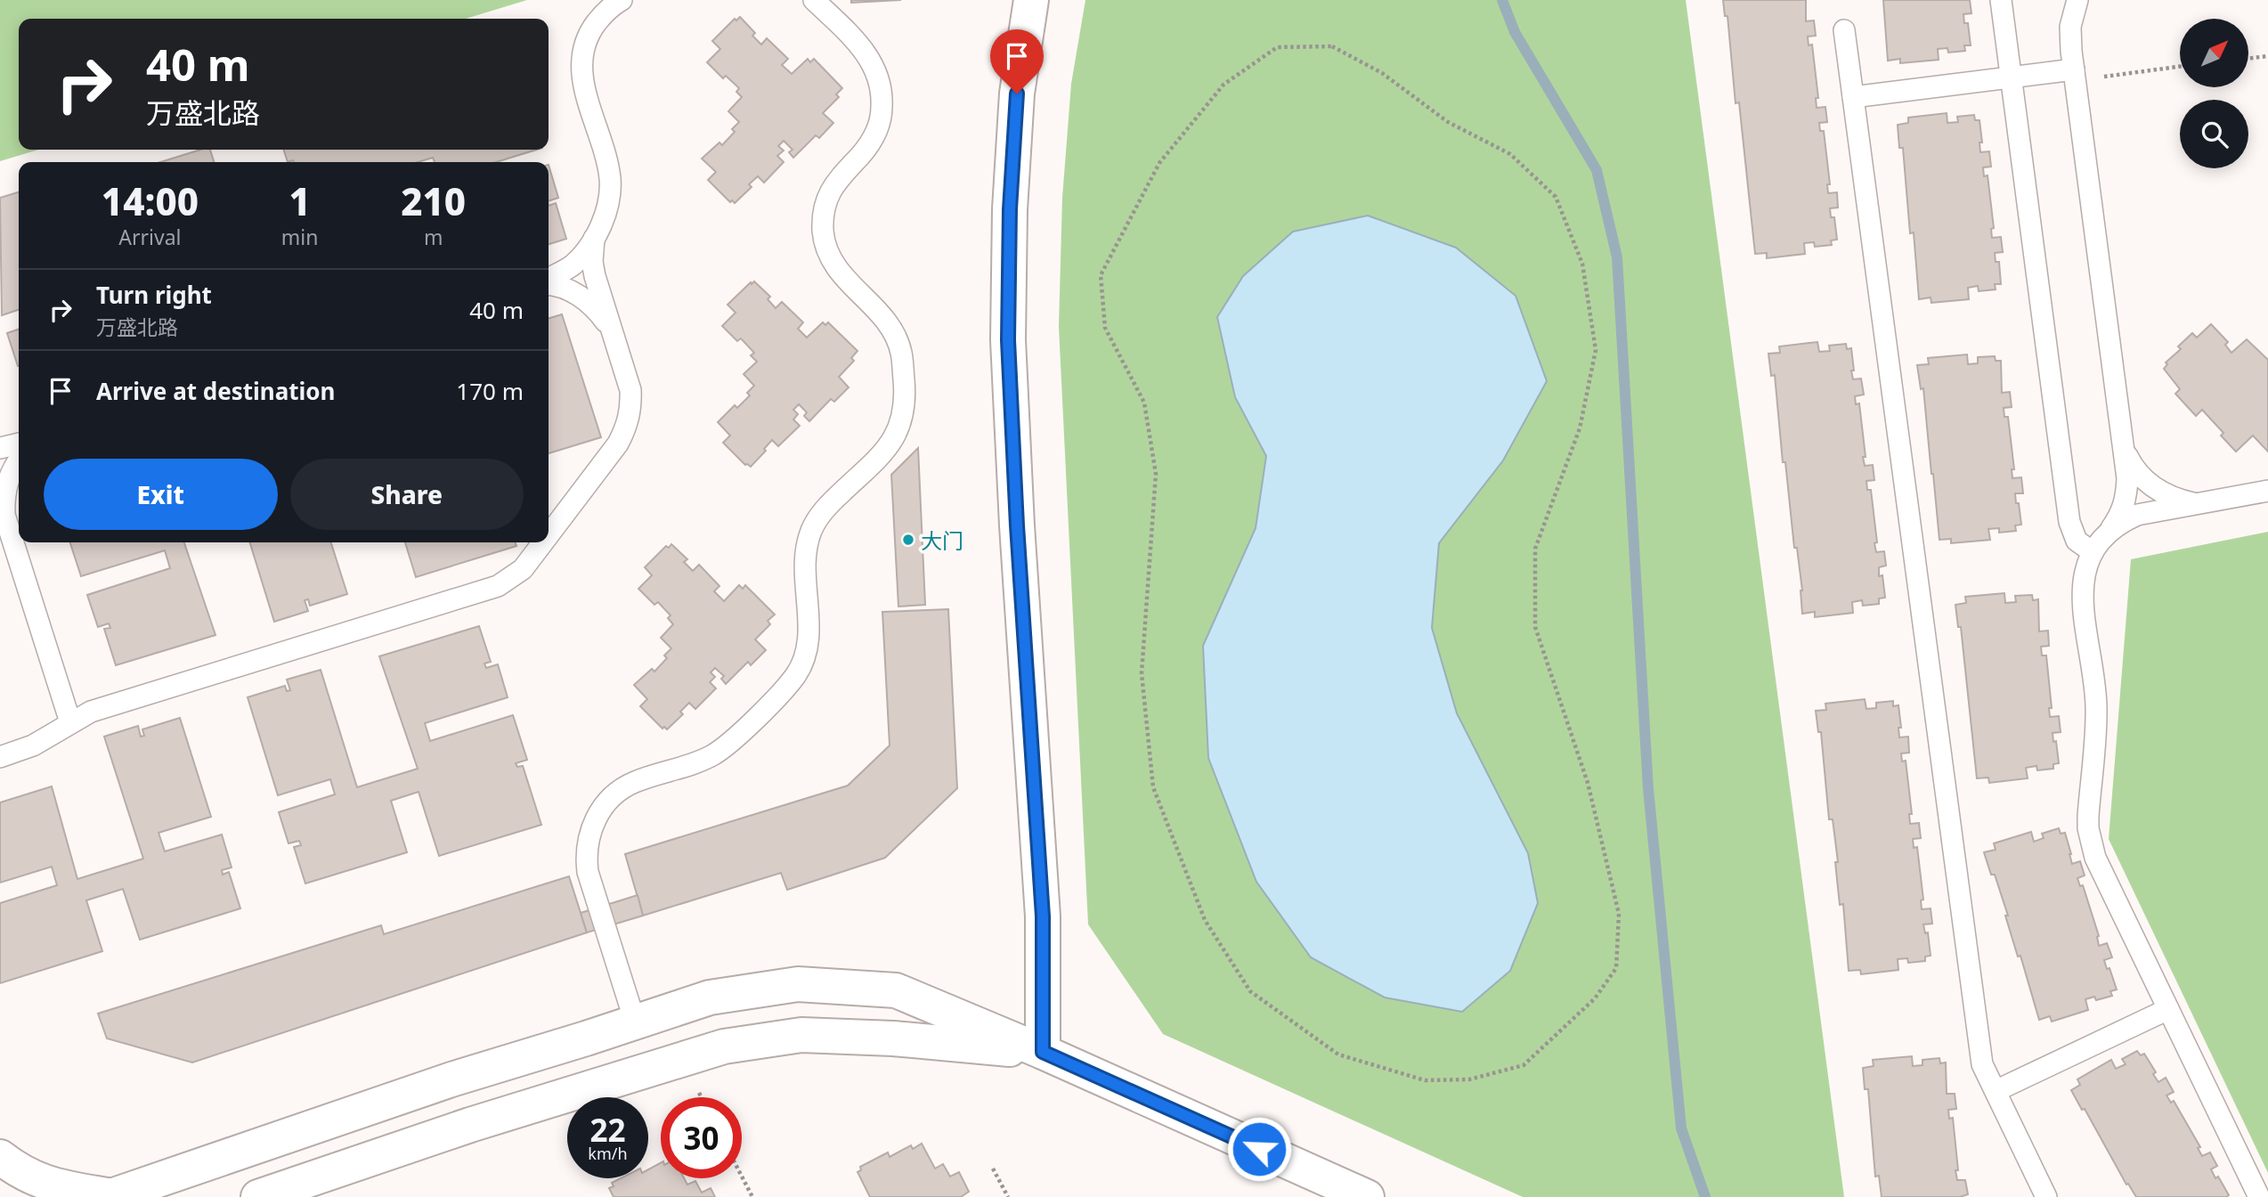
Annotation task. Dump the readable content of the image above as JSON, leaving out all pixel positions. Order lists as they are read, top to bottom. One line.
{"places":["大门"],"north":"top right","page":{"turn":["40 m","万盛北路"],"eta":["14:00","Arrival","1","min","210","m"],"list":[{"name":"Turn right","note":"万盛北路","value":"40 m"},{"name":"Arrive at destination","value":"170 m"}],"buttons":["Exit","Share"],"speed":"22 km/h","limit":"30"}}
